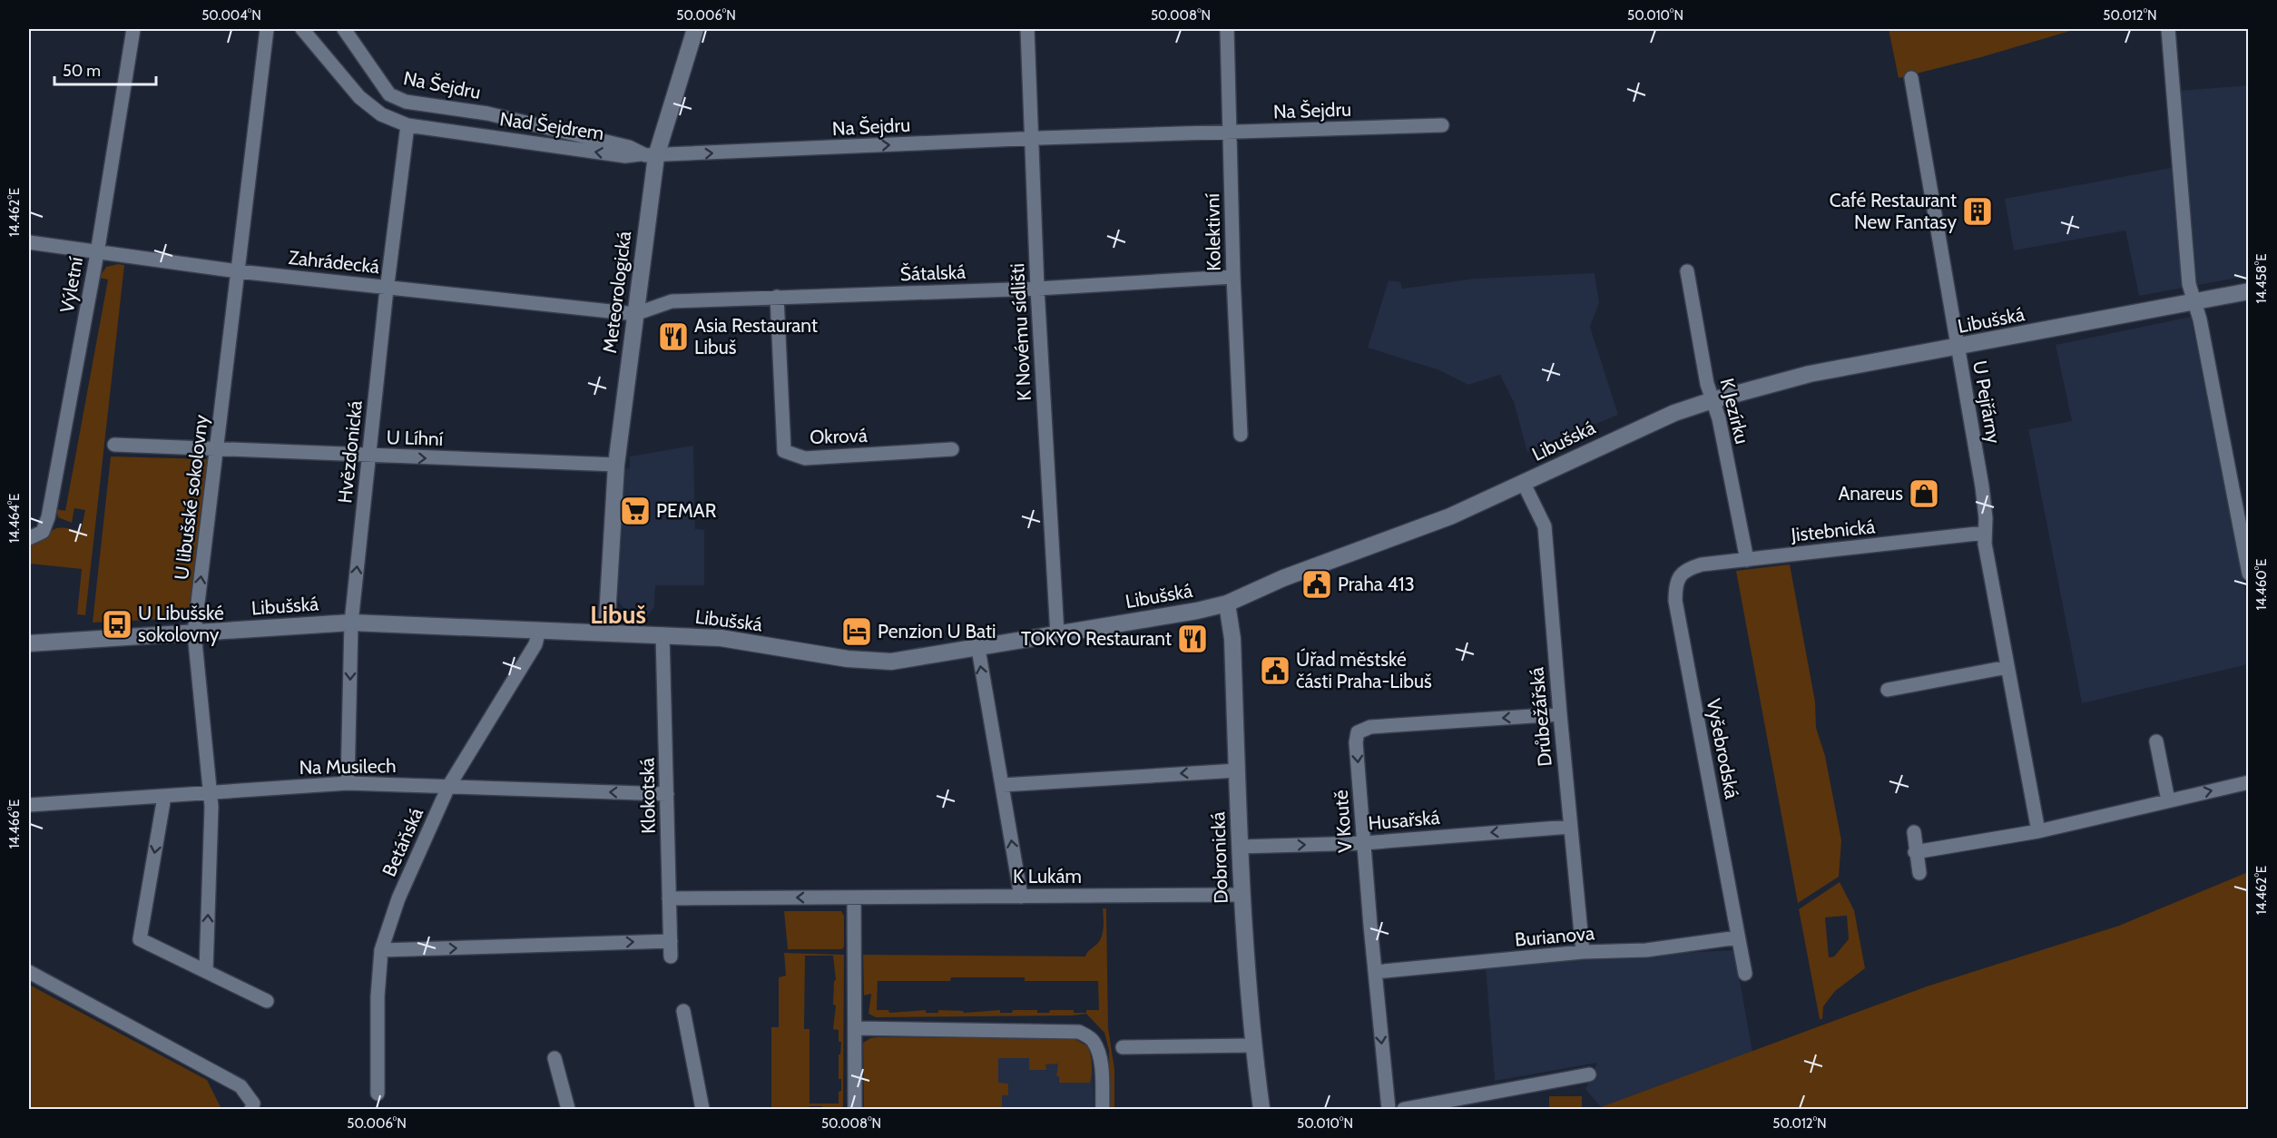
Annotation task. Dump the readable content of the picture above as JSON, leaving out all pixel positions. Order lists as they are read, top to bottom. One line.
{"streets":{"street":["Na Šejdru","Nad Šejdrem","Kolektivní","Zahrádecká","Šátalská","Výletní","Meteorologická","Libušská","K Novému sídlišti","U Pejřárny","K Jezírku","Okrová","U Líhní","Hvězdonická","U libušské sokolovny","Jistebnická","Drůbežářská","Vyšebrodská","Na Musilech","Klokotská","Husařská","V Koutě","Betáňská","Dobronická","K Lukám","Burianova"]},"crossings":[["Na Šejdru","Nad Šejdrem"],["Na Šejdru","Kolektivní"],["Na Šejdru","Meteorologická"],["Na Šejdru","K Novému sídlišti"],["Nad Šejdrem","Meteorologická"],["Nad Šejdrem","Hvězdonická"],["Kolektivní","Šátalská"],["Zahrádecká","Šátalská"],["Zahrádecká","Výletní"],["Zahrádecká","Meteorologická"],["Zahrádecká","Hvězdonická"],["Zahrádecká","U libušské sokolovny"],["Šátalská","Meteorologická"],["Šátalská","K Novému sídlišti"],["Šátalská","Okrová"],["Meteorologická","Libušská"],["Meteorologická","U Líhní"],["Libušská","K Novému sídlišti"],["Libušská","U Pejřárny"],["Libušská","K Jezírku"],["Libušská","Hvězdonická"],["Libušská","U libušské sokolovny"],["Libušská","Drůbežářská"],["Libušská","Klokotská"],["Libušská","Betáňská"],["Libušská","Dobronická"],["U Pejřárny","Jistebnická"],["K Jezírku","Jistebnická"],["U Líhní","Hvězdonická"],["U Líhní","U libušské sokolovny"],["Hvězdonická","Na Musilech"],["U libušské sokolovny","Na Musilech"],["Jistebnická","Vyšebrodská"],["Drůbežářská","Husařská"],["Drůbežářská","V Koutě"],["Drůbežářská","Burianova"],["Vyšebrodská","Burianova"],["Na Musilech","Klokotská"],["Na Musilech","Betáňská"],["Klokotská","K Lukám"],["Husařská","V Koutě"],["Husařská","Dobronická"],["V Koutě","Burianova"],["Dobronická","K Lukám"]],"one_way":["Nad Šejdrem","U Líhní","U libušské sokolovny"],"districts":["Libuš"],"places":{"building":["Café Restaurant New Fantasy"],"restaurant":["Asia Restaurant Libuš","TOKYO Restaurant"],"shop":["Anareus"],"supermarket":["PEMAR"],"public building":["Praha 413","Úřad městské části Praha-Libuš"],"bus stop":["U Libušské sokolovny"],"hotel":["Penzion U Bati"]},"scale_bar":"50 m","coordinates":["50.004°N","50.006°N","50.008°N","50.010°N","50.012°N","14.462°E","14.458°E","14.464°E","14.460°E","14.466°E"]}
